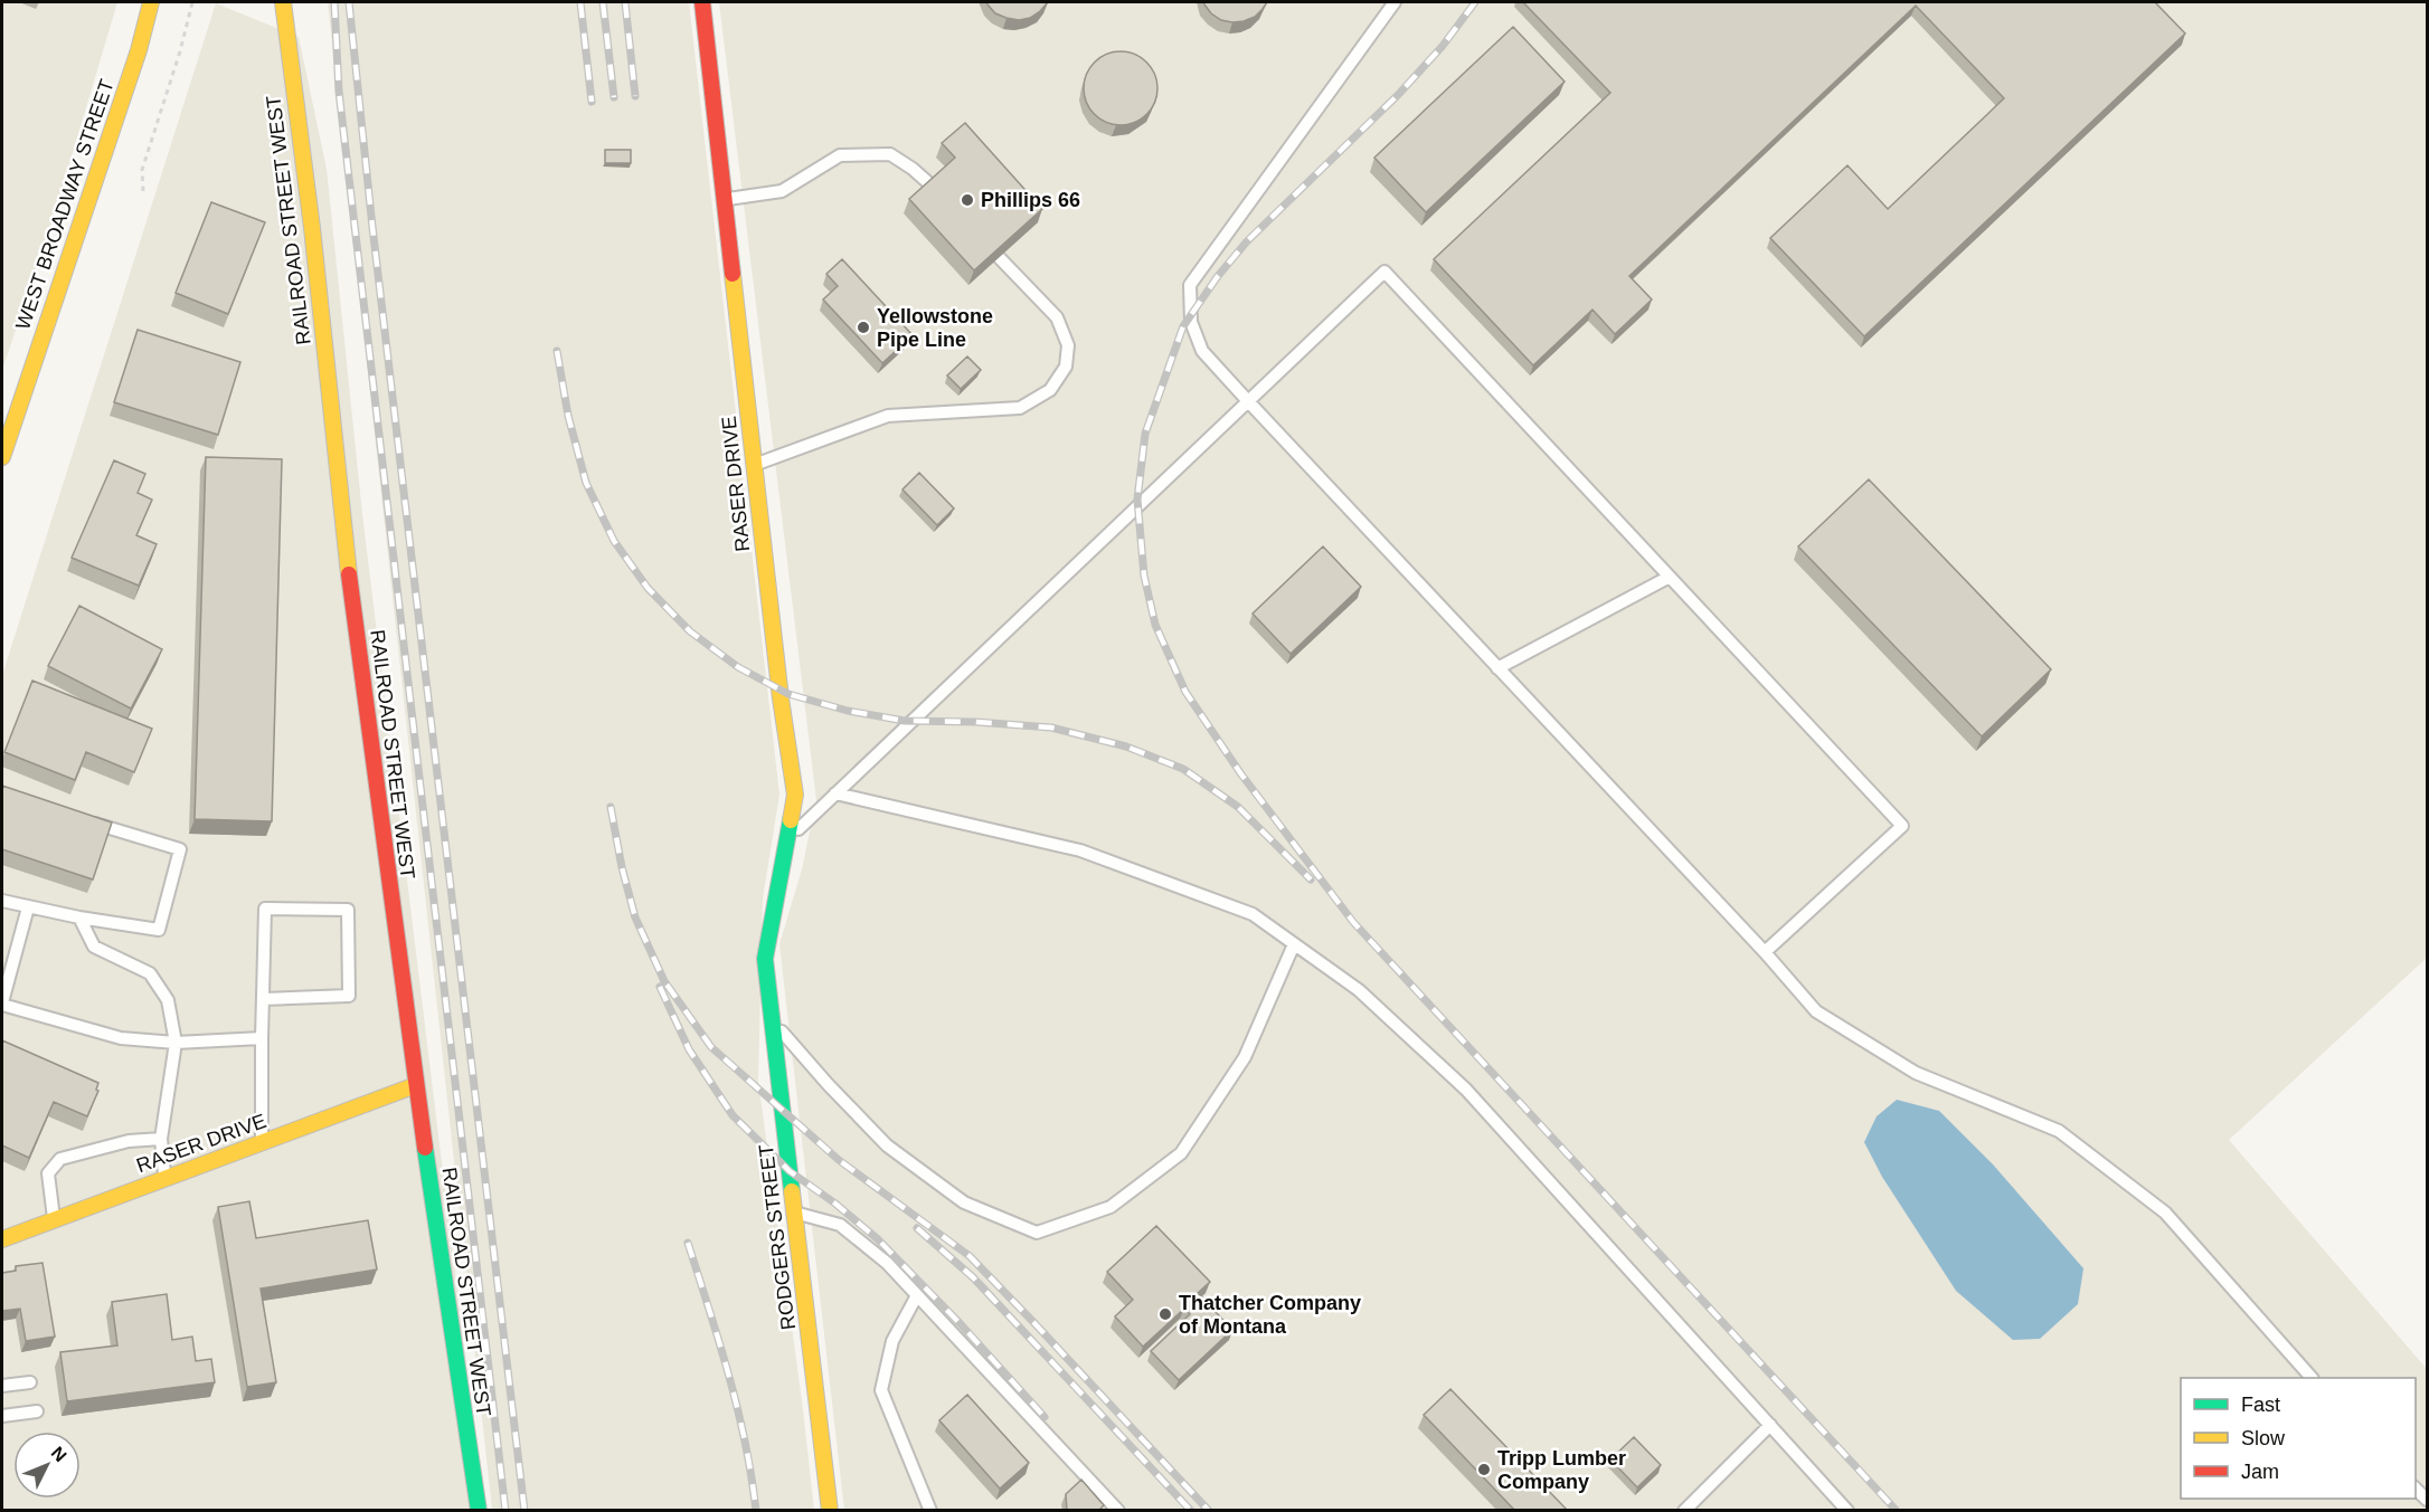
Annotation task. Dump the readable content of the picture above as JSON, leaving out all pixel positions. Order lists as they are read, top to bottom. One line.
{"streets":{"street":["WEST BROADWAY STREET","RAILROAD STREET WEST","RASER DRIVE","RODGERS STREET"]},"crossings":[["RAILROAD STREET WEST","RASER DRIVE"],["RASER DRIVE","RODGERS STREET"]],"places":["Phillips 66","Yellowstone Pipe Line","Thatcher Company of Montana","Tripp Lumber Company"],"legend":["Fast","Slow","Jam"],"north":"top right"}
